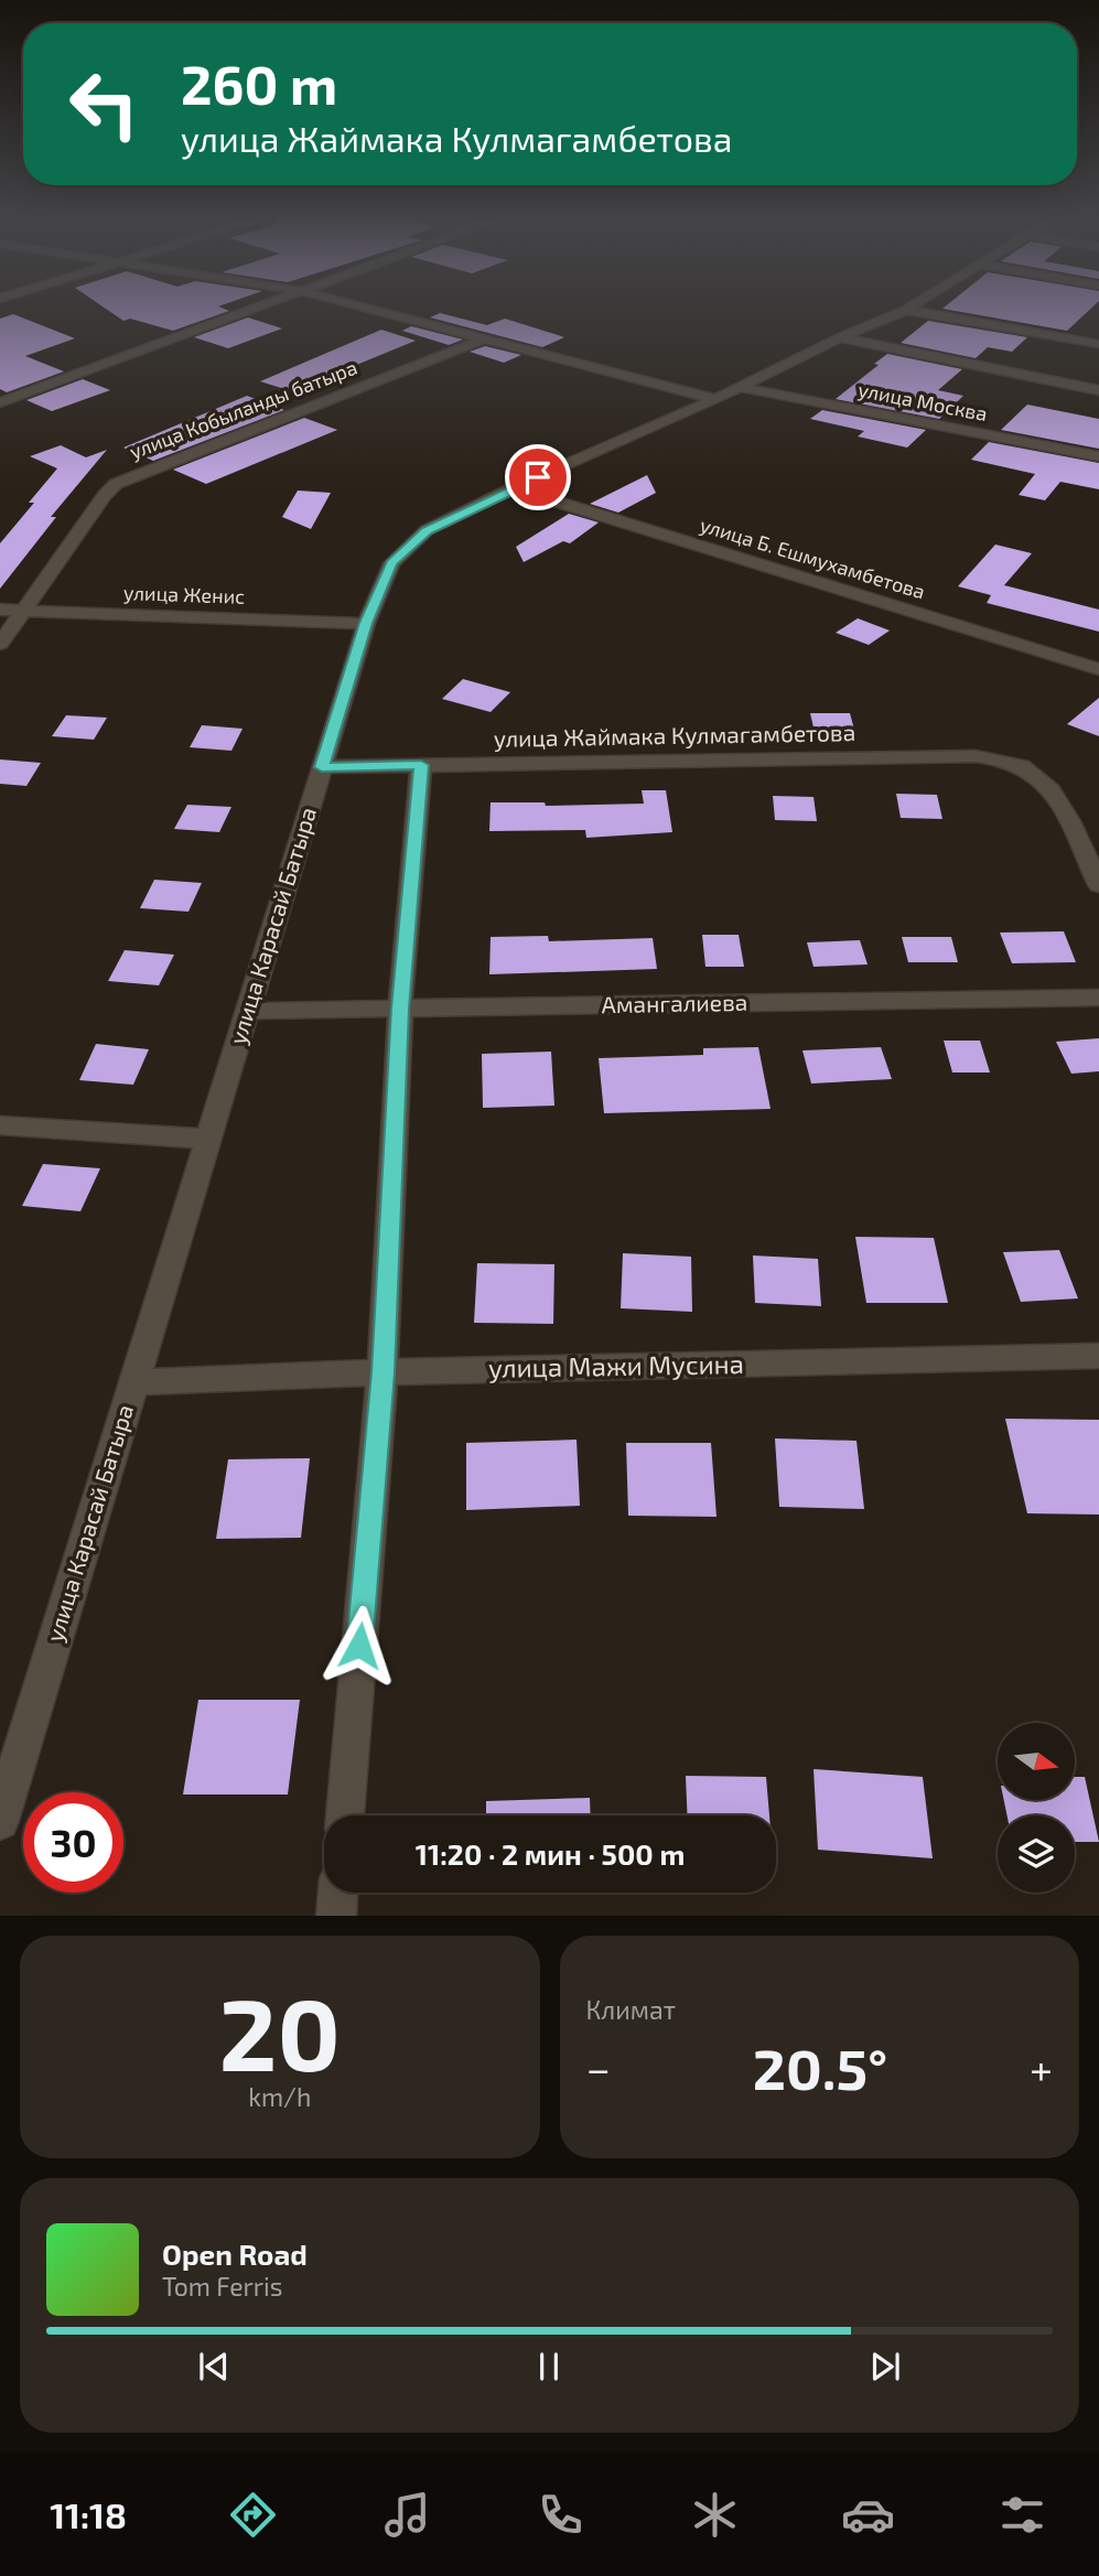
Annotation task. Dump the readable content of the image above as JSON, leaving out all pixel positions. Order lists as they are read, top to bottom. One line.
{"streets":{"street":["улица Москва","улица Кобыланды батыра","улица Б. Ешмухамбетова","улица Женис","улица Жаймака Кулмагамбетова","улица Карасай Батыра","Амангалиева","улица Мажи Мусина"]},"crossings":[["улица Москва","улица Карасай Батыра"],["улица Кобыланды батыра","улица Женис"],["улица Б. Ешмухамбетова","улица Карасай Батыра"],["улица Женис","улица Карасай Батыра"],["улица Жаймака Кулмагамбетова","улица Карасай Батыра"],["улица Карасай Батыра","Амангалиева"],["улица Карасай Батыра","улица Мажи Мусина"]],"north":"right","page":{"turn":["260 m","улица Жаймака Кулмагамбетова"],"limit":"30","trip":"11:20 · 2 мин · 500 m","tile":[["20","km/h"],"Климат"],"heat":["−","20.5°","+"],"song":["Open Road","Tom Ferris"],"tabs":"11:18"}}
